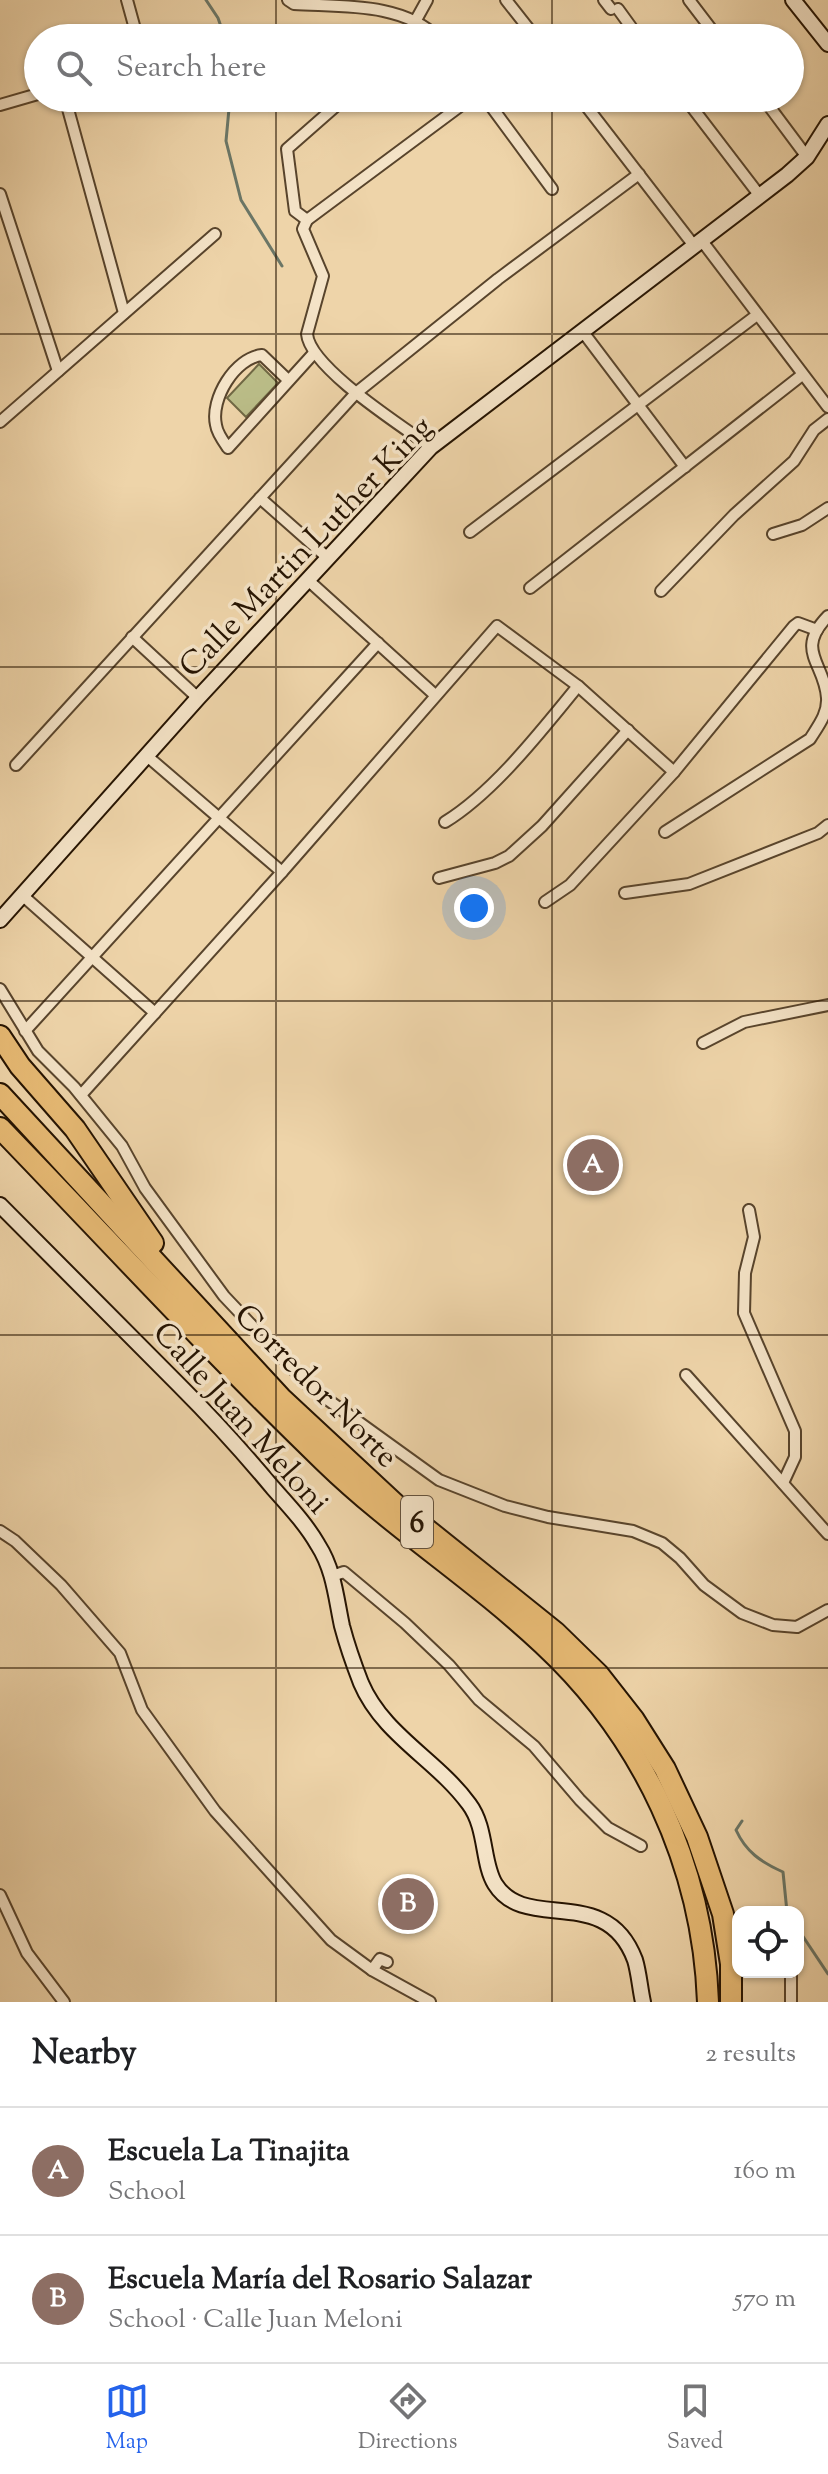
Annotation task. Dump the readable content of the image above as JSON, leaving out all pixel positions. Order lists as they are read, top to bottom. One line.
{"streets":{"highway":["Corredor Norte","6"],"street":["Calle Martin Luther King","Calle Juan Meloni"]},"page":{"search":"Search here","pins":["A","B"],"heading":["Nearby","2 results"],"list":[{"mark":"A","name":"Escuela La Tinajita","note":"School","value":"160 m"},{"mark":"B","name":"Escuela María del Rosario Salazar","note":"School · Calle Juan Meloni","value":"570 m"}],"nav":["Map","Directions","Saved"]}}
